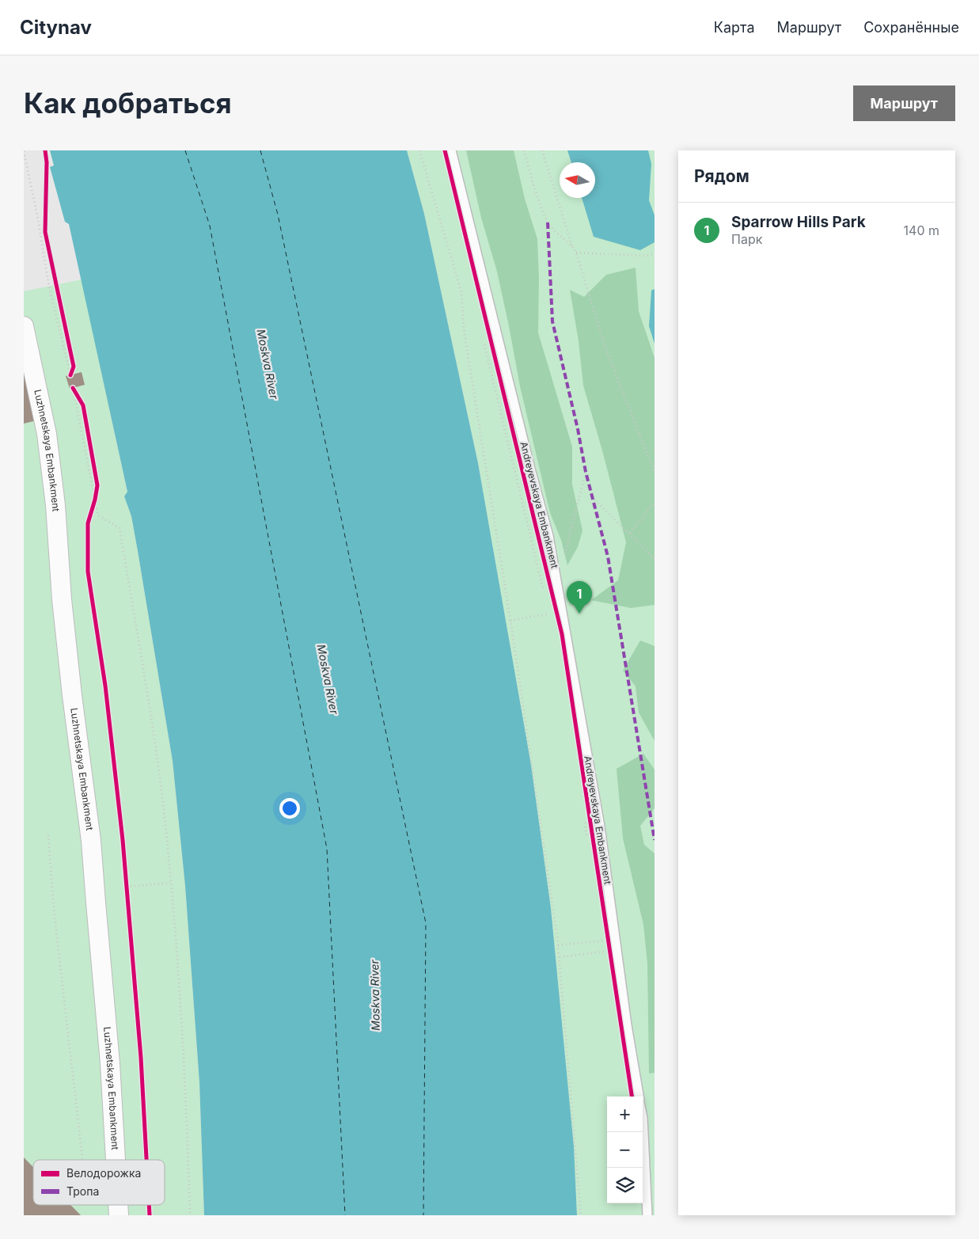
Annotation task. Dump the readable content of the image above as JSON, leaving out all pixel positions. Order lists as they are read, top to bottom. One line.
{"streets":{"street":["Luzhnetskaya Embankment"],"lane":["Andreyevskaya Embankment"]},"water":["Moskva River"],"legend":["Велодорожка","Тропа"],"north":"left","page":{"header":"Citynav","nav":["Карта","Маршрут","Сохранённые"],"buttons":"Маршрут","title":"Как добраться","heading":"Рядом","list":[{"mark":"1","name":"Sparrow Hills Park","note":"Парк","value":"140 m"}],"pins":"1","map_buttons":["+","−"]}}
